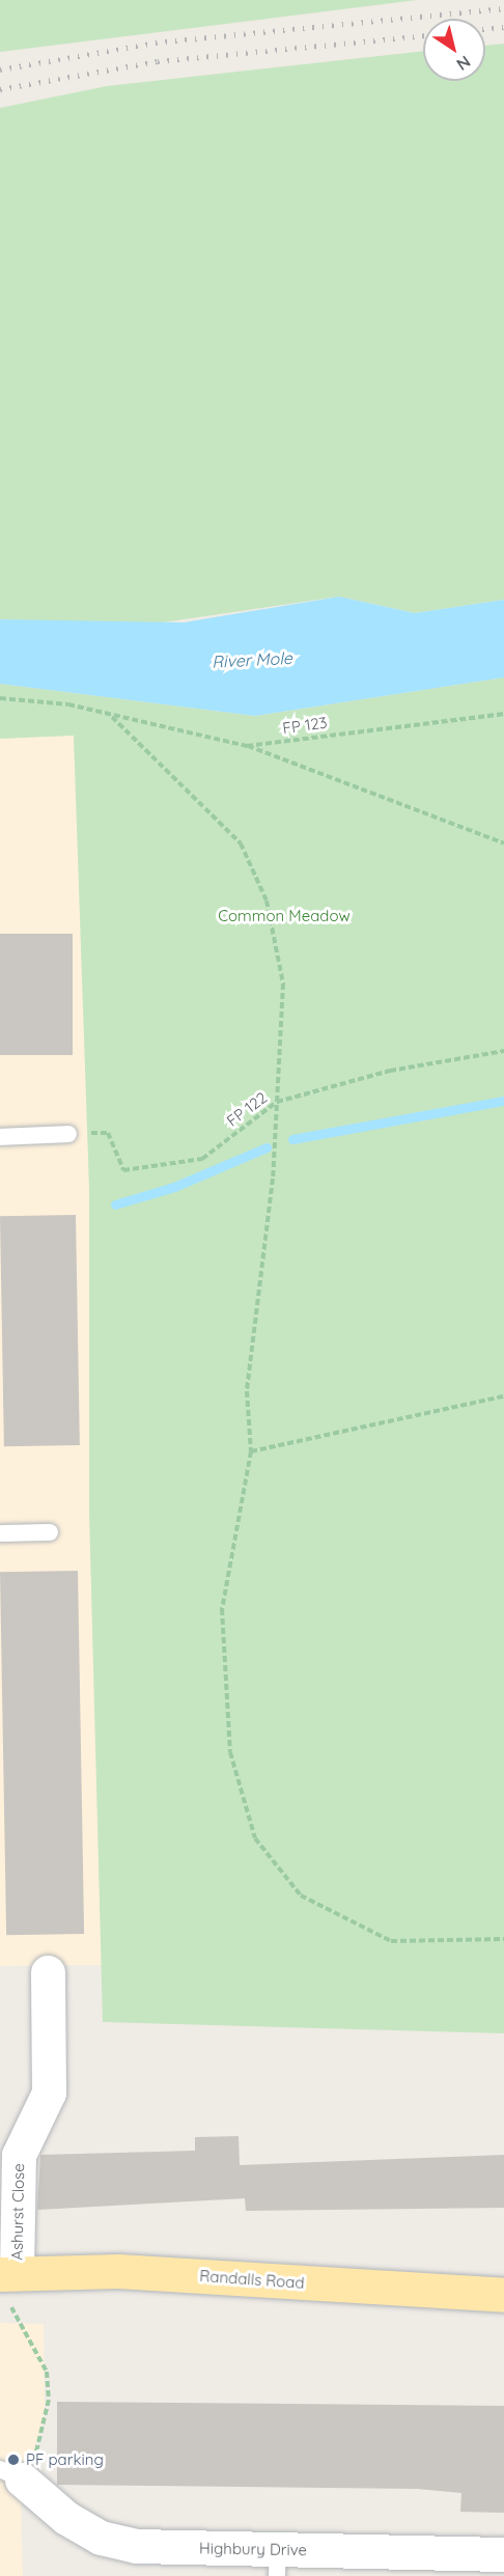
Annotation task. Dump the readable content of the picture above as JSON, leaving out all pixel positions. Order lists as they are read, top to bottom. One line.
{"streets":{"main road":["Randalls Road"],"street":["Ashurst Close","Highbury Drive"],"path":["FP 123","FP 122"]},"crossings":[["Ashurst Close","Randalls Road"]],"water":["River Mole"],"parks":["Common Meadow"],"places":["PF parking"],"north":"bottom right"}
